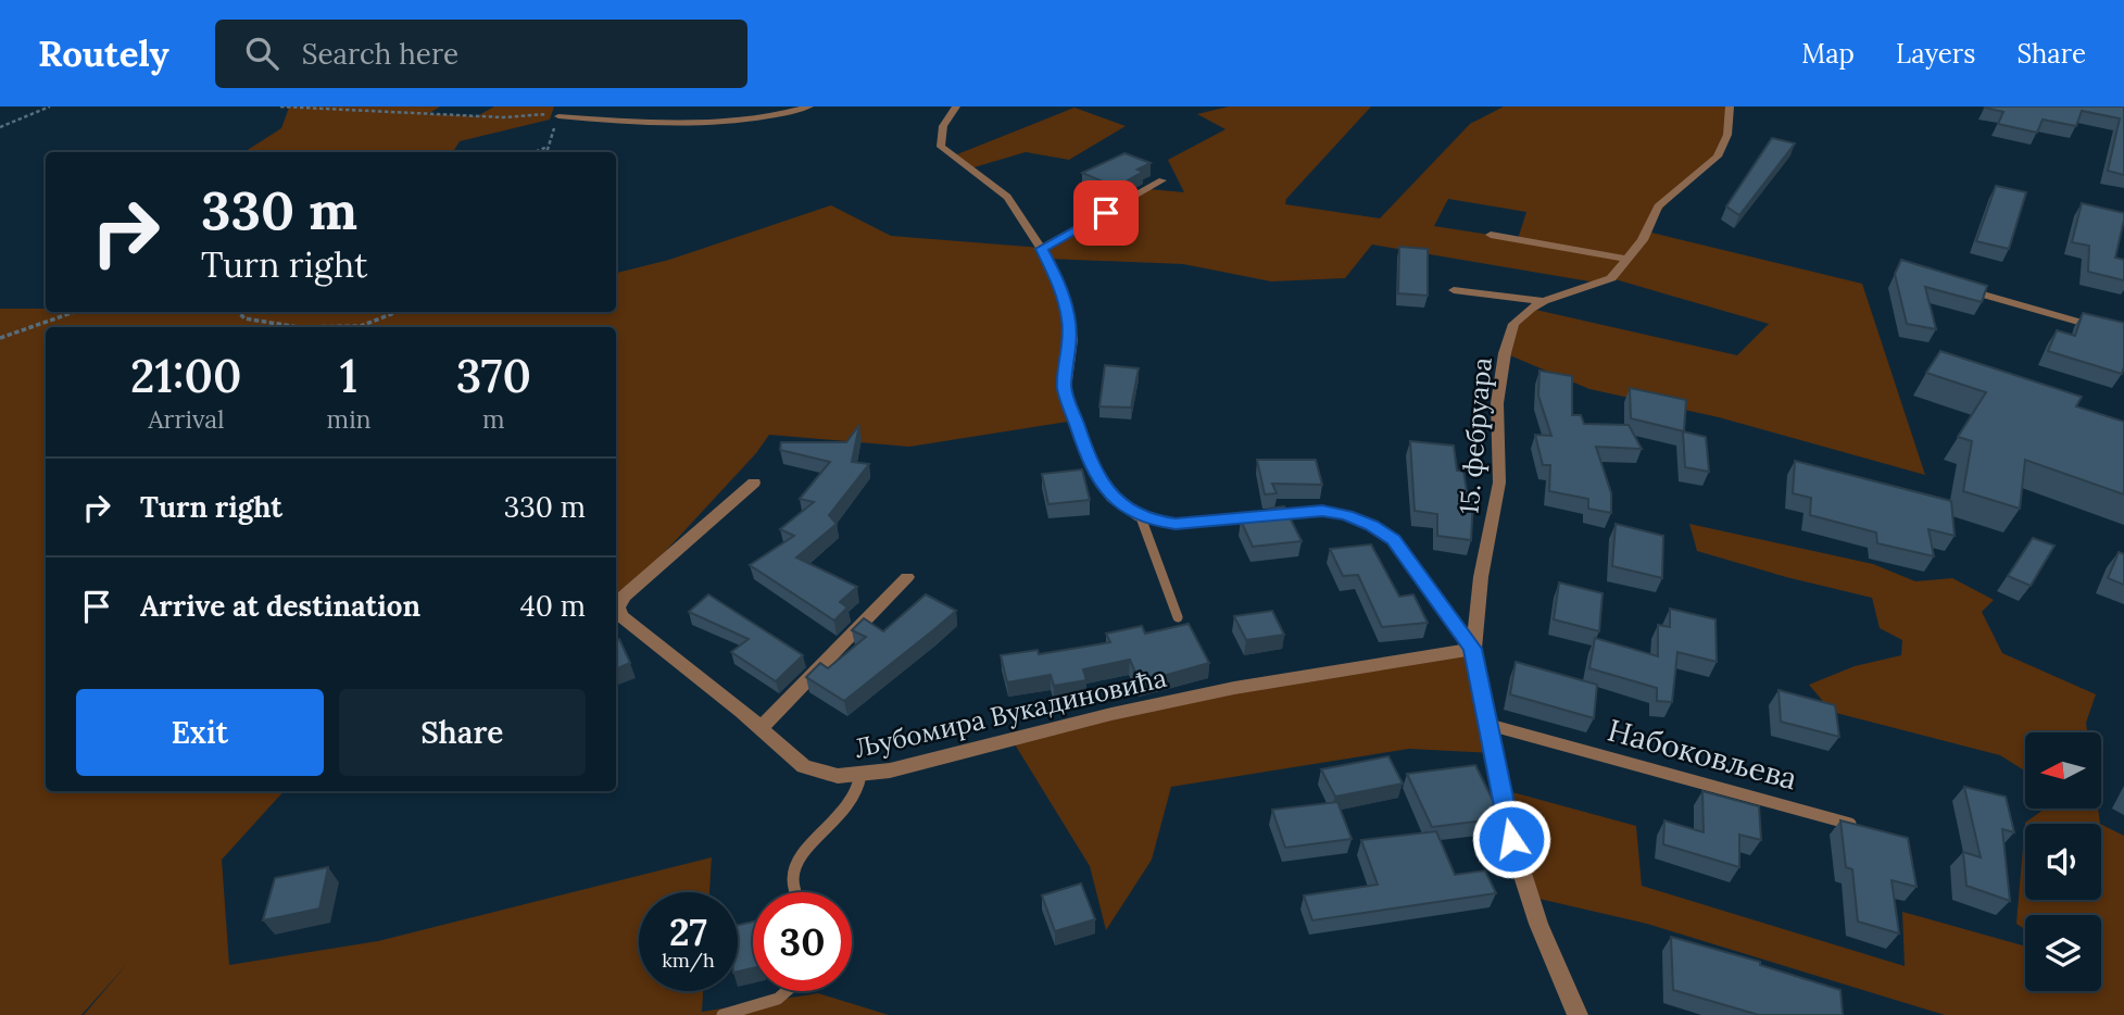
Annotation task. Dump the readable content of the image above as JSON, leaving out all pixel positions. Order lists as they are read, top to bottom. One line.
{"streets":{"street":["15. фебруара","Љубомира Вукадиновића"],"lane":["Набоковљева"]},"crossings":[["15. фебруара","Љубомира Вукадиновића"]],"north":"left","page":{"header":"Routely","search":"Search here","nav":["Map","Layers","Share"],"turn":["330 m","Turn right"],"eta":["21:00","Arrival","1","min","370","m"],"list":[{"name":"Turn right","value":"330 m"},{"name":"Arrive at destination","value":"40 m"}],"buttons":["Exit","Share"],"speed":"27 km/h","limit":"30"}}
